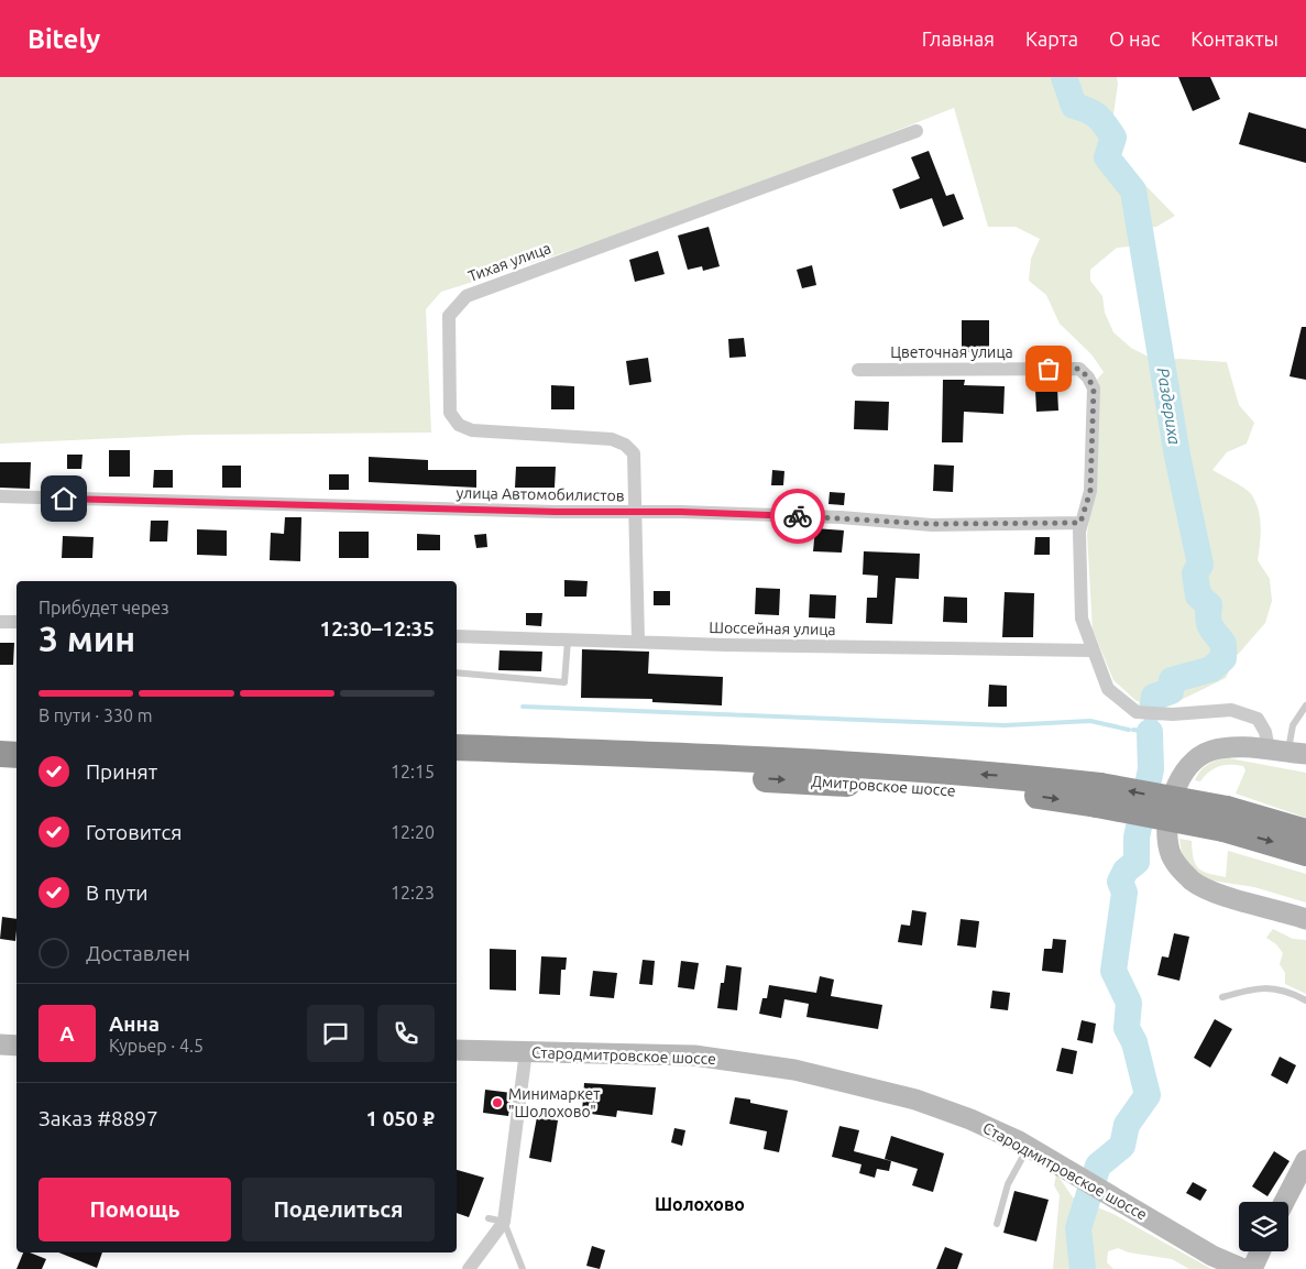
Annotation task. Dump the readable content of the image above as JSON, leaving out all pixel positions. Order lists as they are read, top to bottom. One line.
{"streets":{"highway":["Дмитровское шоссе"],"street":["Тихая улица","Цветочная улица","улица Автомобилистов","Шоссейная улица","Стародмитровское шоссе"]},"crossings":[["Тихая улица","улица Автомобилистов"],["Тихая улица","Шоссейная улица"],["Цветочная улица","улица Автомобилистов"]],"districts":["Шолохово"],"water":["Раздериха"],"places":["Минимаркет \"Шолохово\""],"page":{"header":"Bitely","nav":["Главная","Карта","О нас","Контакты"],"heading":["3 мин","Прибудет через","12:30–12:35"],"panel":["Анна","Курьер · 4.5","Заказ #8897","1 050 ₽"],"bar":"В пути · 330 m","list":[["Принят","12:15"],["Готовится","12:20"],["В пути","12:23"],"Доставлен"],"round":"А","buttons":["Помощь","Поделиться"]}}
